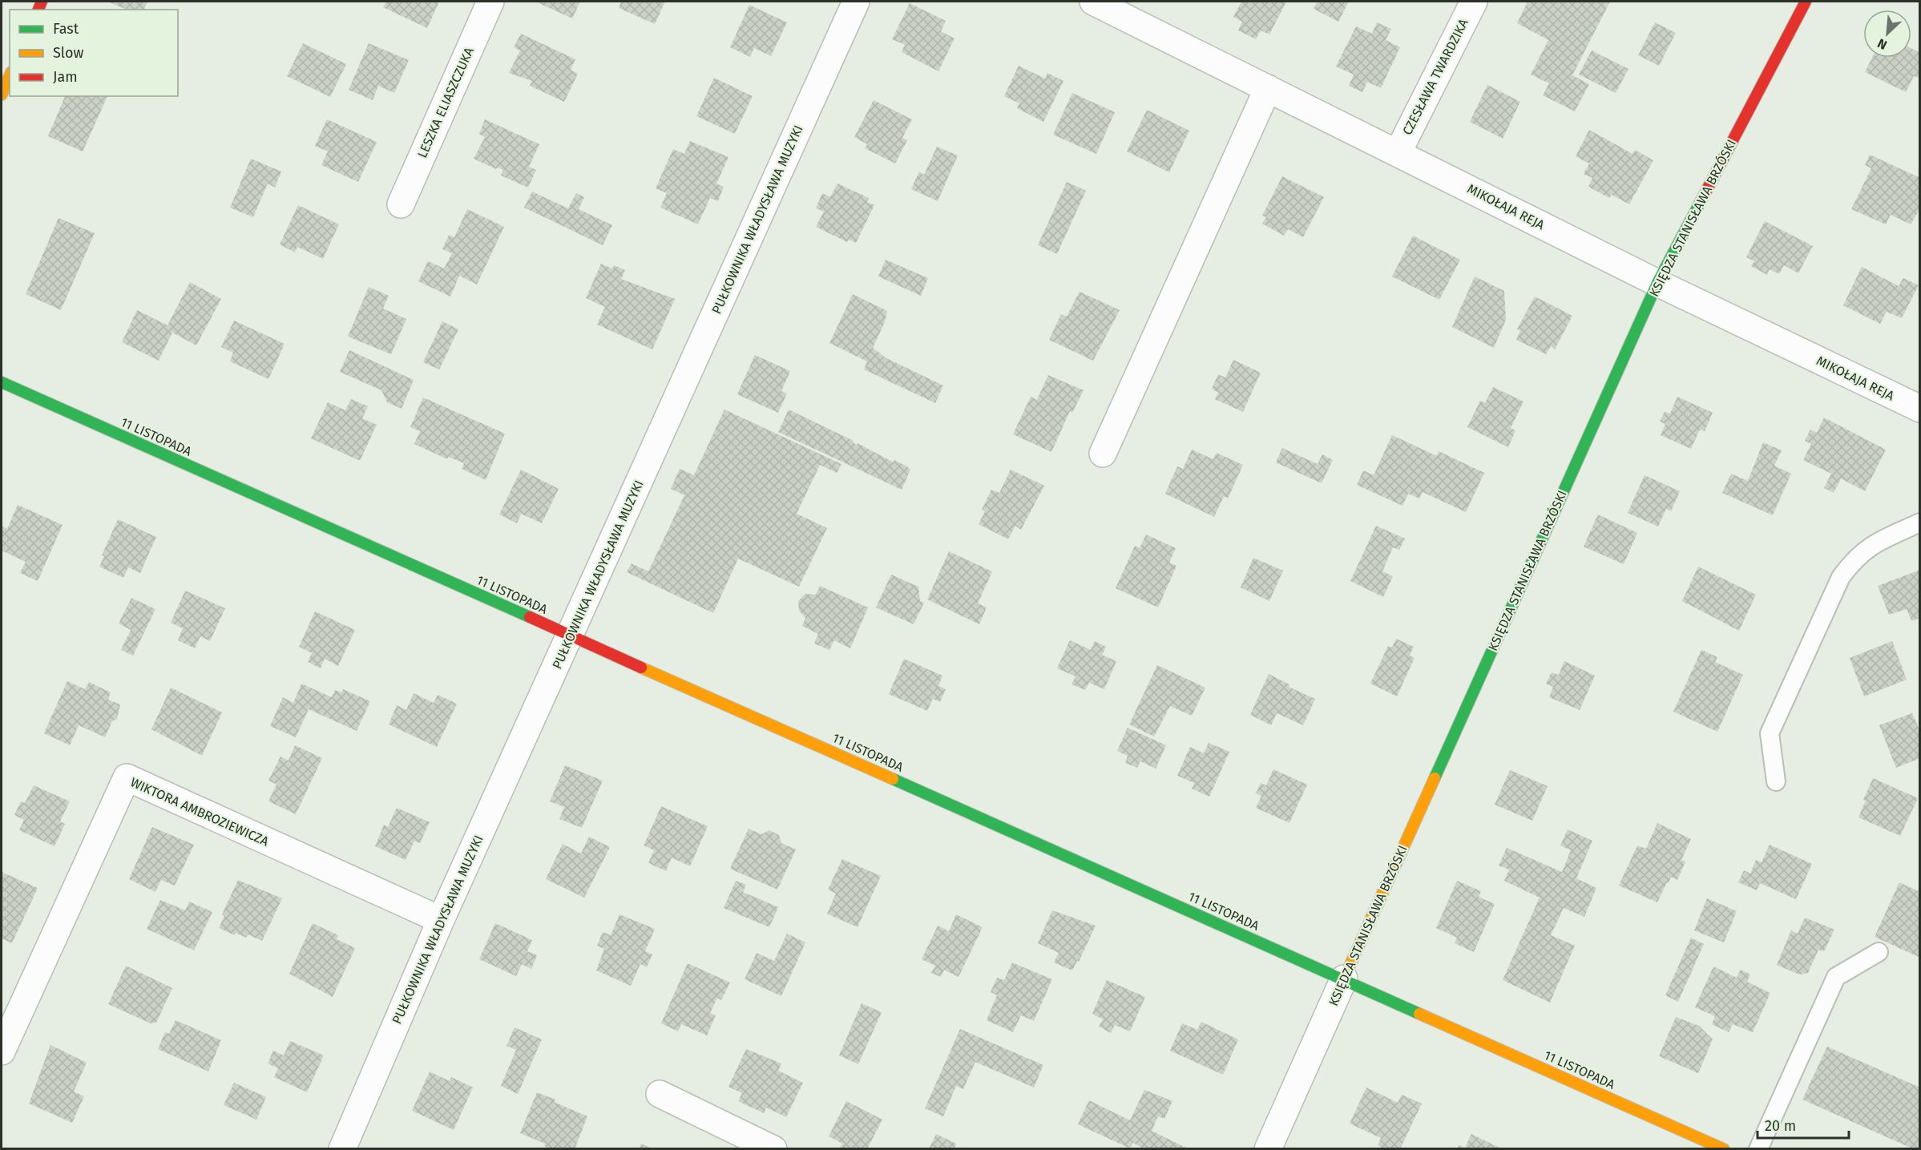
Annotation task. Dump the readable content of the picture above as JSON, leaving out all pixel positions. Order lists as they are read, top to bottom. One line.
{"streets":{"main road":["KSIĘDZA STANISŁAWA BRZÓSKI","11 LISTOPADA"],"street":["CZESŁAWA TWARDZIKA","LESZKA ELIASZCZUKA","MIKOŁAJA REJA","PUŁKOWNIKA WŁADYSŁAWA MUZYKI","WIKTORA AMBROZIEWICZA"]},"crossings":[["CZESŁAWA TWARDZIKA","MIKOŁAJA REJA"],["MIKOŁAJA REJA","KSIĘDZA STANISŁAWA BRZÓSKI"],["KSIĘDZA STANISŁAWA BRZÓSKI","11 LISTOPADA"],["PUŁKOWNIKA WŁADYSŁAWA MUZYKI","11 LISTOPADA"],["PUŁKOWNIKA WŁADYSŁAWA MUZYKI","WIKTORA AMBROZIEWICZA"]],"legend":["Fast","Slow","Jam"],"scale_bar":"20 m","north":"bottom left"}
